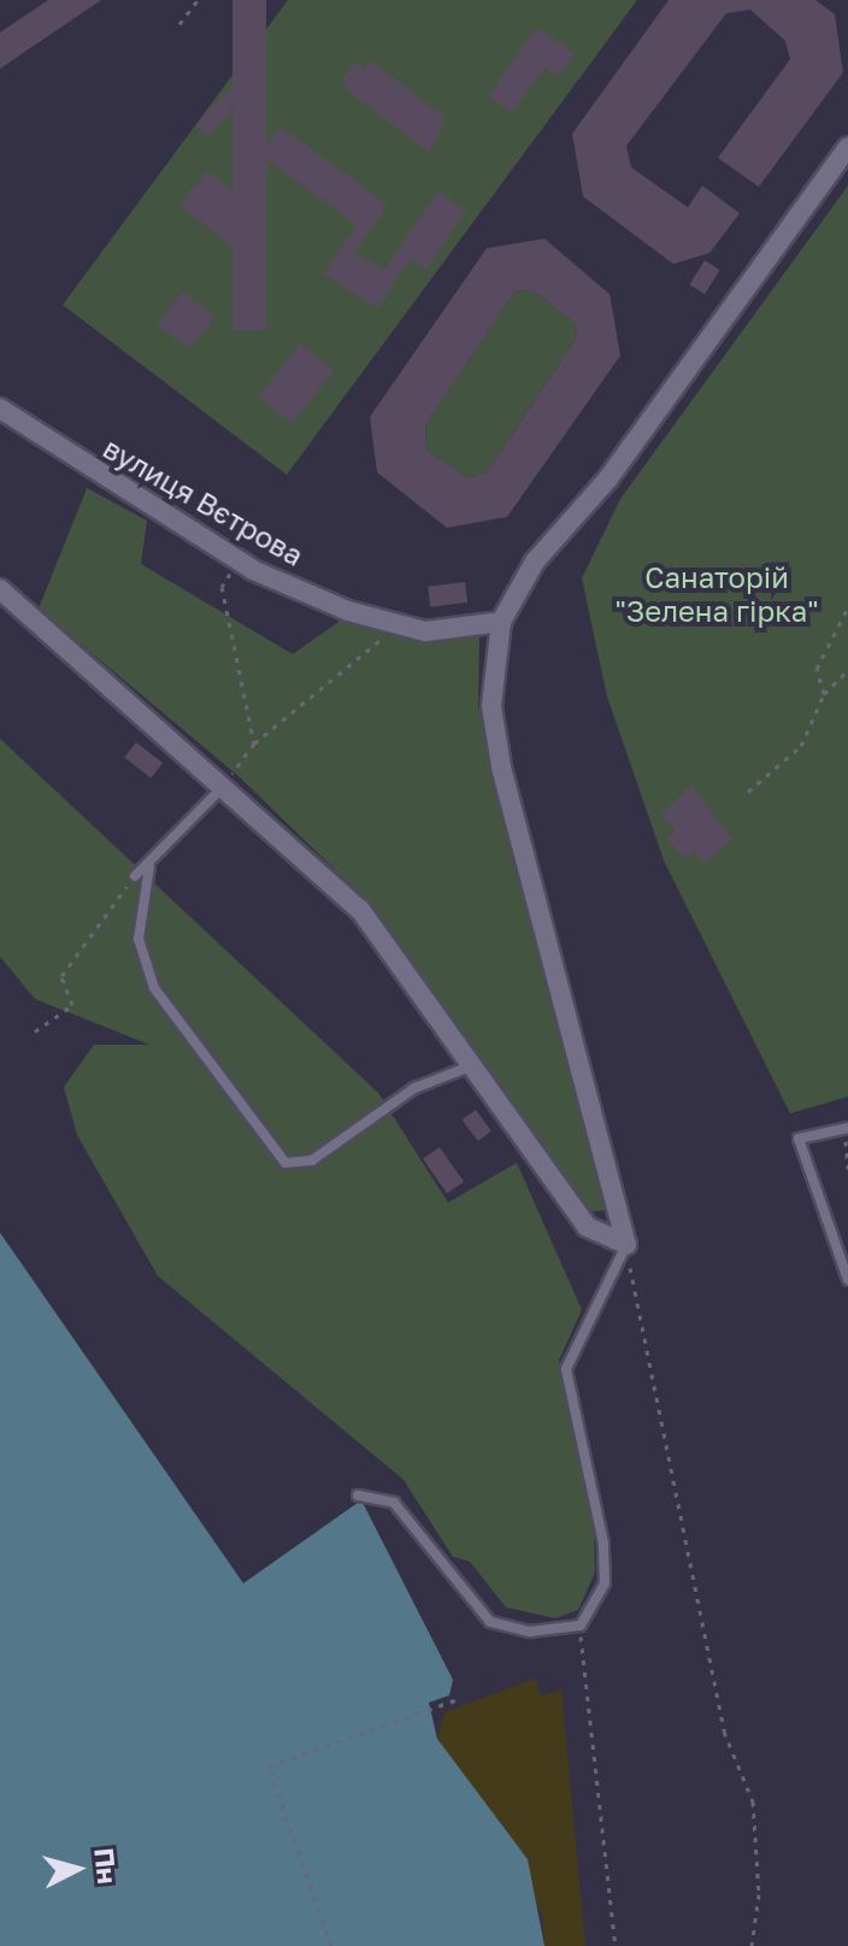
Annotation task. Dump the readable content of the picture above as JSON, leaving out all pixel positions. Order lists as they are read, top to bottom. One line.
{"streets":{"street":["вулиця Вєтрова"]},"parks":["Санаторій \"Зелена гірка\""],"north":"right"}
